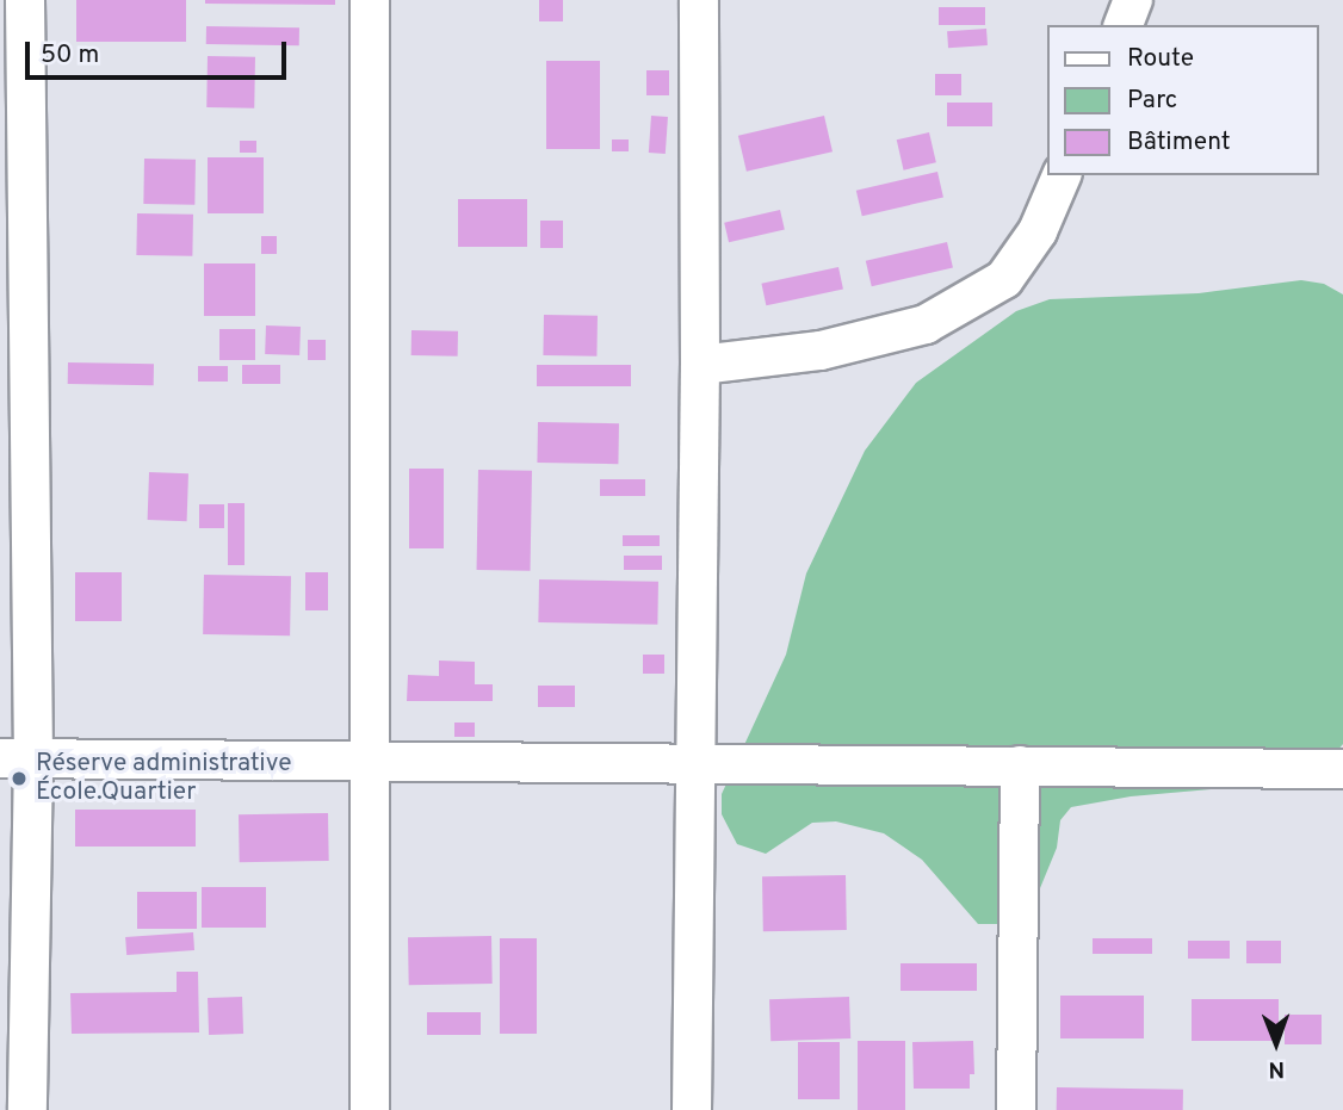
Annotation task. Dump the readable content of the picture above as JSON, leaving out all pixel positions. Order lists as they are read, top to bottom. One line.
{"places":["Réserve administrative École.Quartier"],"legend":["Route","Parc","Bâtiment"],"scale_bar":"50 m","north":"bottom"}
